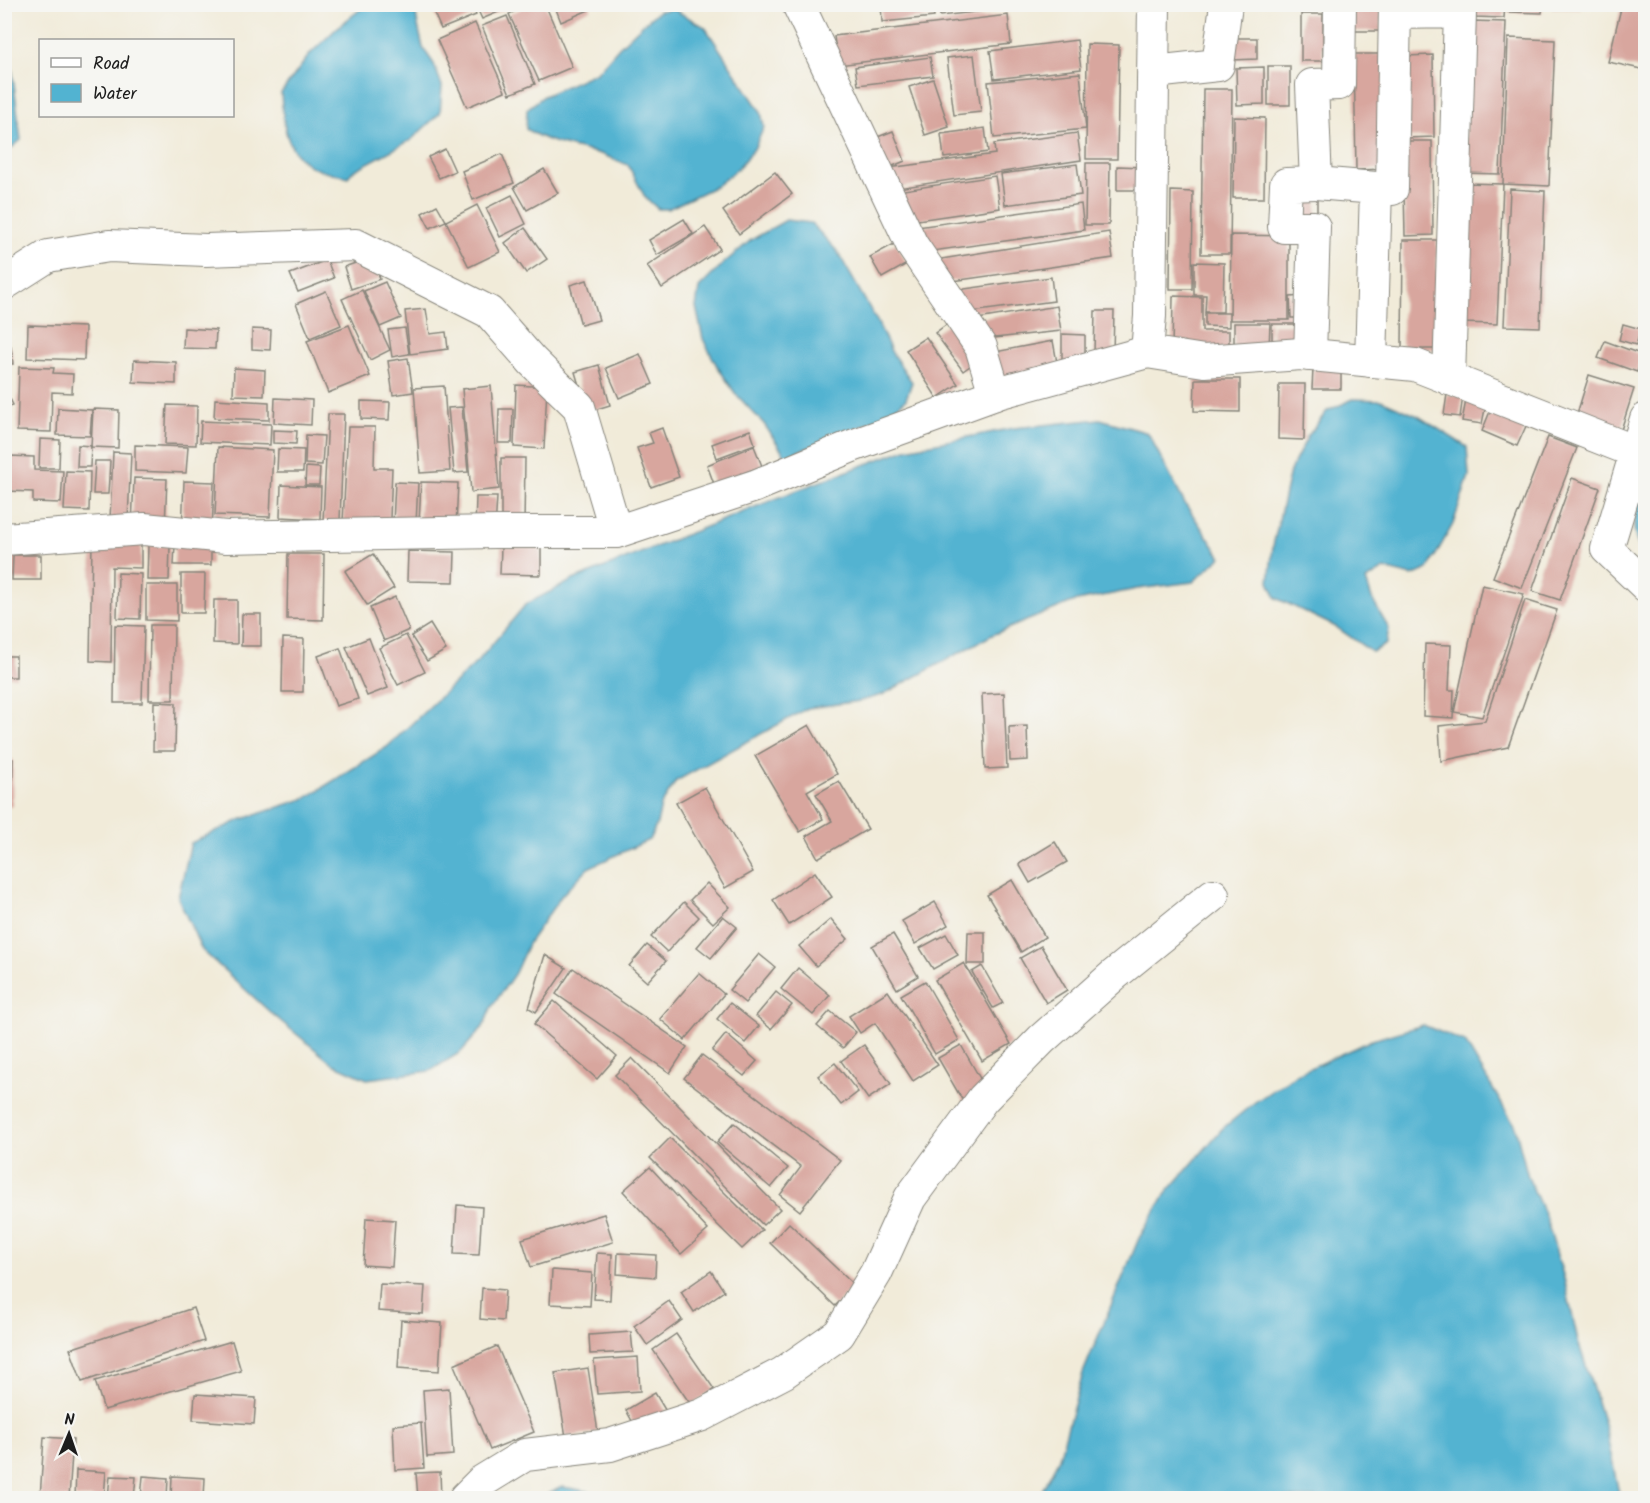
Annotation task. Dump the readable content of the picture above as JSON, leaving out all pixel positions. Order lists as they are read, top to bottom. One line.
{"legend":["Road","Water"],"north":"top"}
